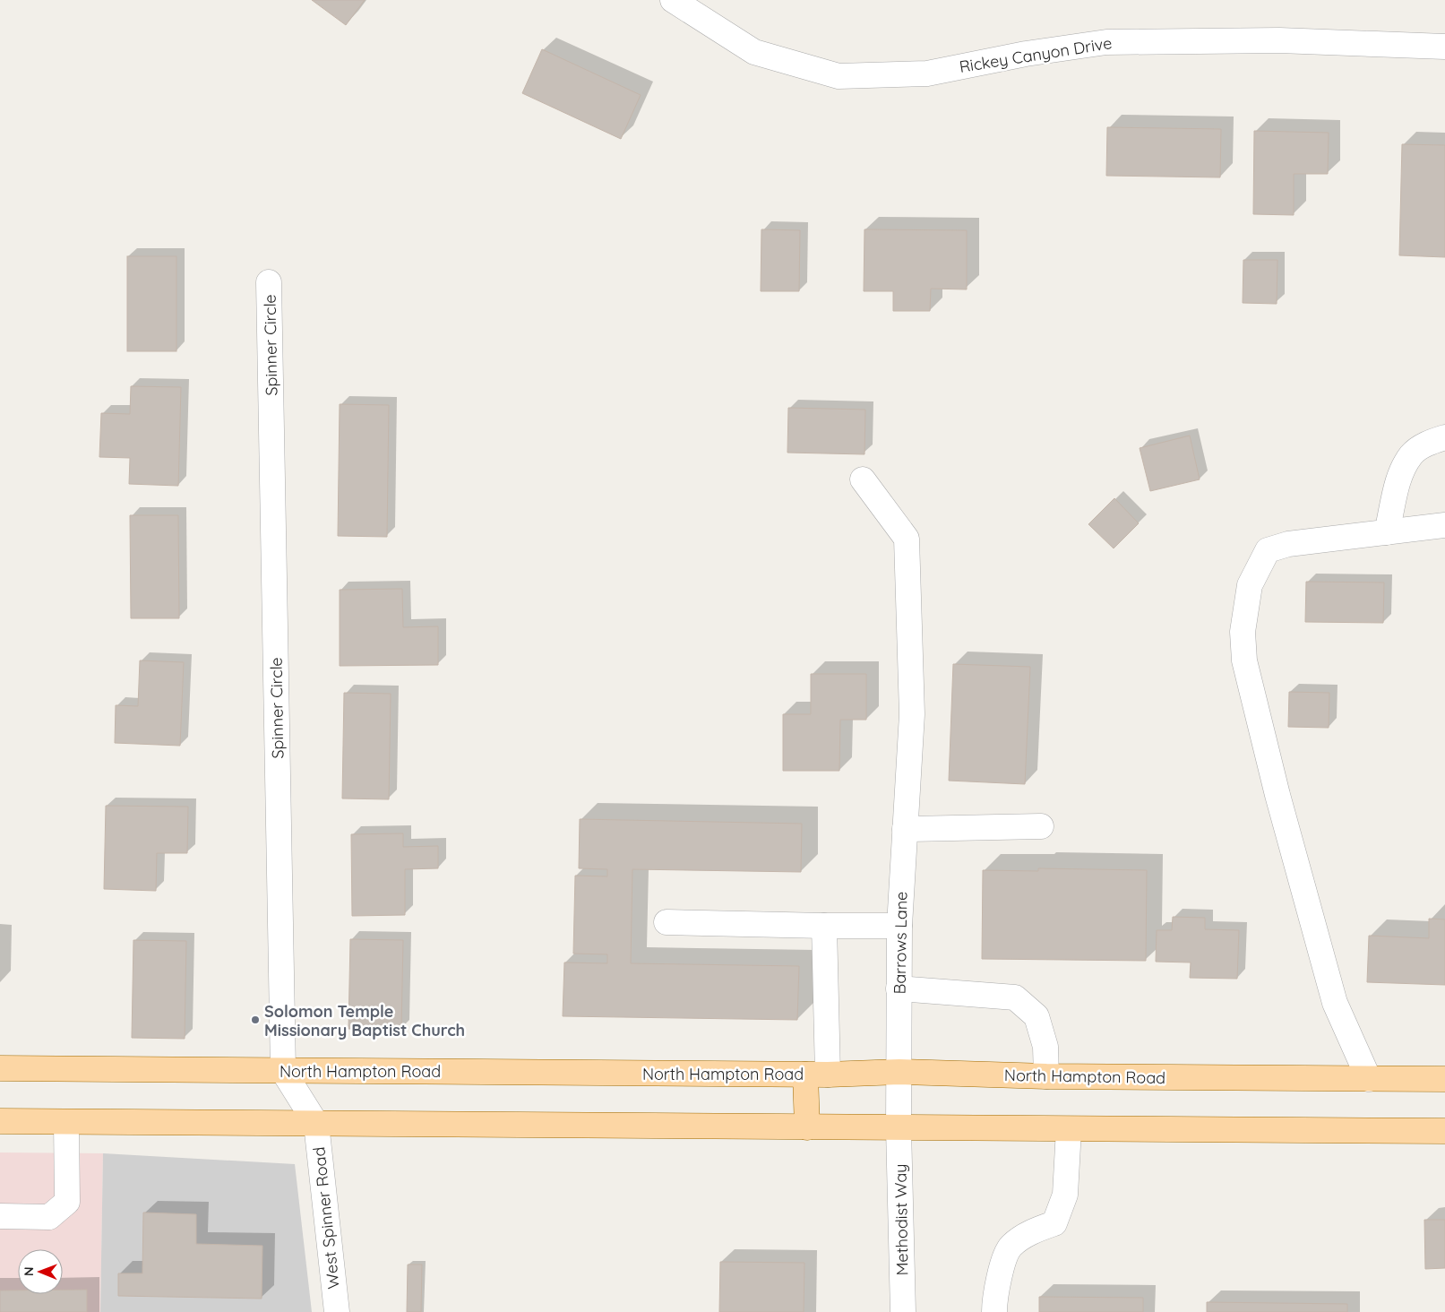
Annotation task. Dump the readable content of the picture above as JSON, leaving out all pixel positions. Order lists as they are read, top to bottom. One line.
{"streets":{"main road":["North Hampton Road"],"street":["Rickey Canyon Drive","Spinner Circle","Barrows Lane","West Spinner Road","Methodist Way"]},"crossings":[["Spinner Circle","North Hampton Road"],["Barrows Lane","North Hampton Road"],["Barrows Lane","Methodist Way"]],"places":["Solomon Temple Missionary Baptist Church"],"north":"left"}
